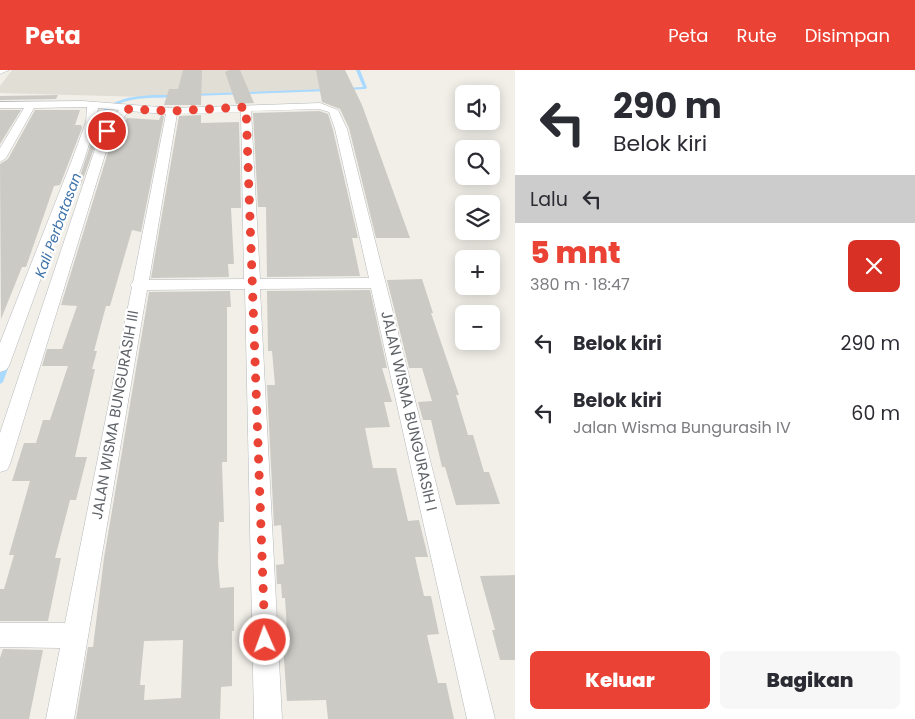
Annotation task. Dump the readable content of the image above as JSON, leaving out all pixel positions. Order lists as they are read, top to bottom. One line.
{"streets":{"street":["JALAN WISMA BUNGURASIH I","JALAN WISMA BUNGURASIH III"]},"water":["Kali Perbatasan"],"page":{"header":"Peta","nav":["Peta","Rute","Disimpan"],"turn":["290 m","Belok kiri"],"map_buttons":["+","−"],"then":"Lalu","heading":["5 mnt","380 m · 18:47"],"list":[{"name":"Belok kiri","value":"290 m"},{"name":"Belok kiri","note":"Jalan Wisma Bungurasih IV","value":"60 m"}],"buttons":["Keluar","Bagikan"]}}
